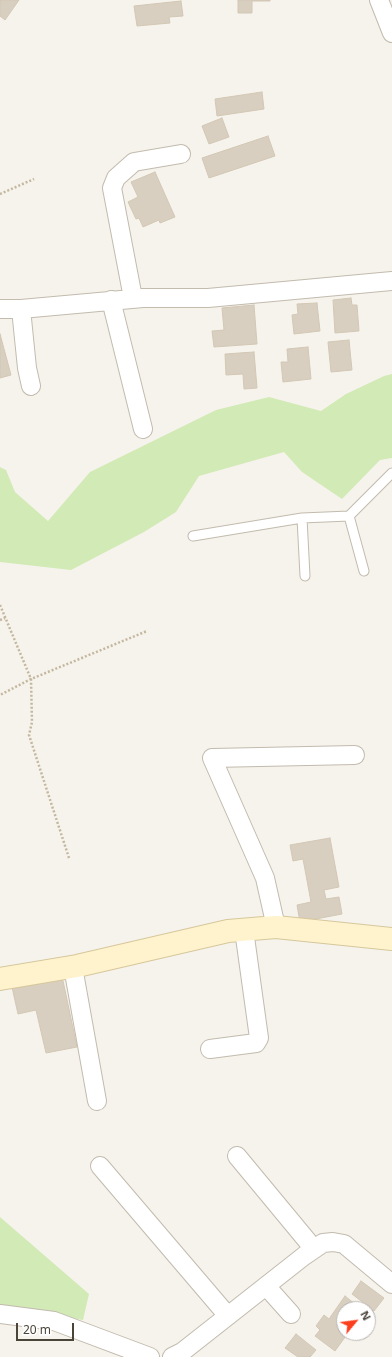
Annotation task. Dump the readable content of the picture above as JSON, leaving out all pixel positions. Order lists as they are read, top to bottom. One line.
{"scale_bar":"20 m","north":"top right"}
